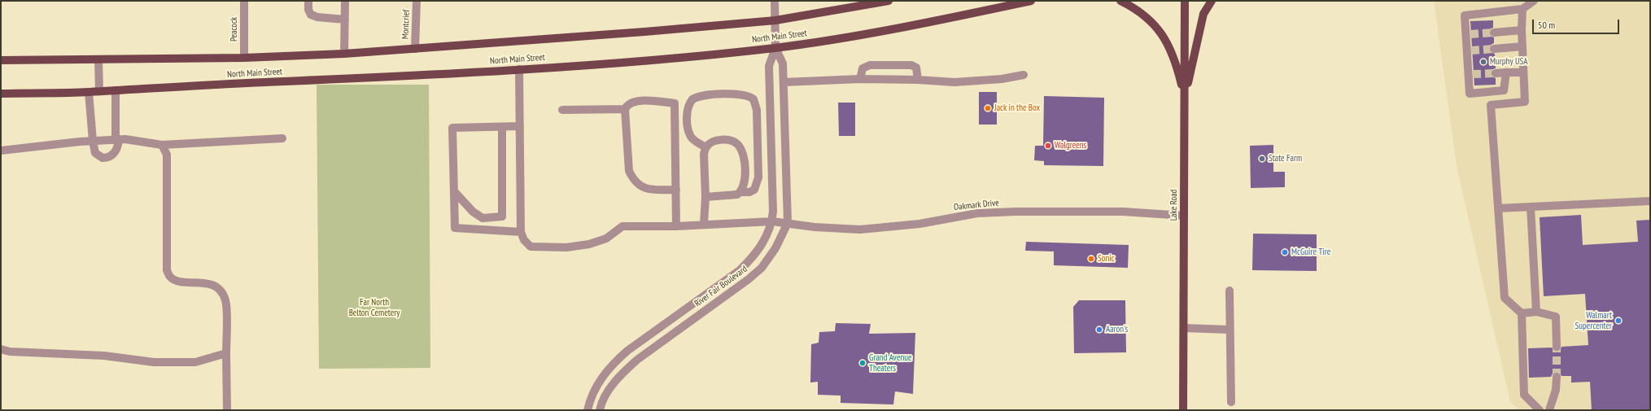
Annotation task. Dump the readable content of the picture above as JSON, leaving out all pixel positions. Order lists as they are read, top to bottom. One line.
{"streets":{"main road":["North Main Street","Lake Road"],"street":["Montcrief","Peacock","Oakmark Drive","River Fair Boulevard"]},"crossings":[["Montcrief","North Main Street"],["Peacock","North Main Street"],["North Main Street","River Fair Boulevard"],["Oakmark Drive","Lake Road"],["Oakmark Drive","River Fair Boulevard"]],"parks":["Far North Belton Cemetery"],"places":["Murphy USA","Jack in the Box","Walgreens","State Farm","McGuire Tire","Sonic","Walmart Supercenter","Aaron's","Grand Avenue Theaters"],"scale_bar":"50 m"}
